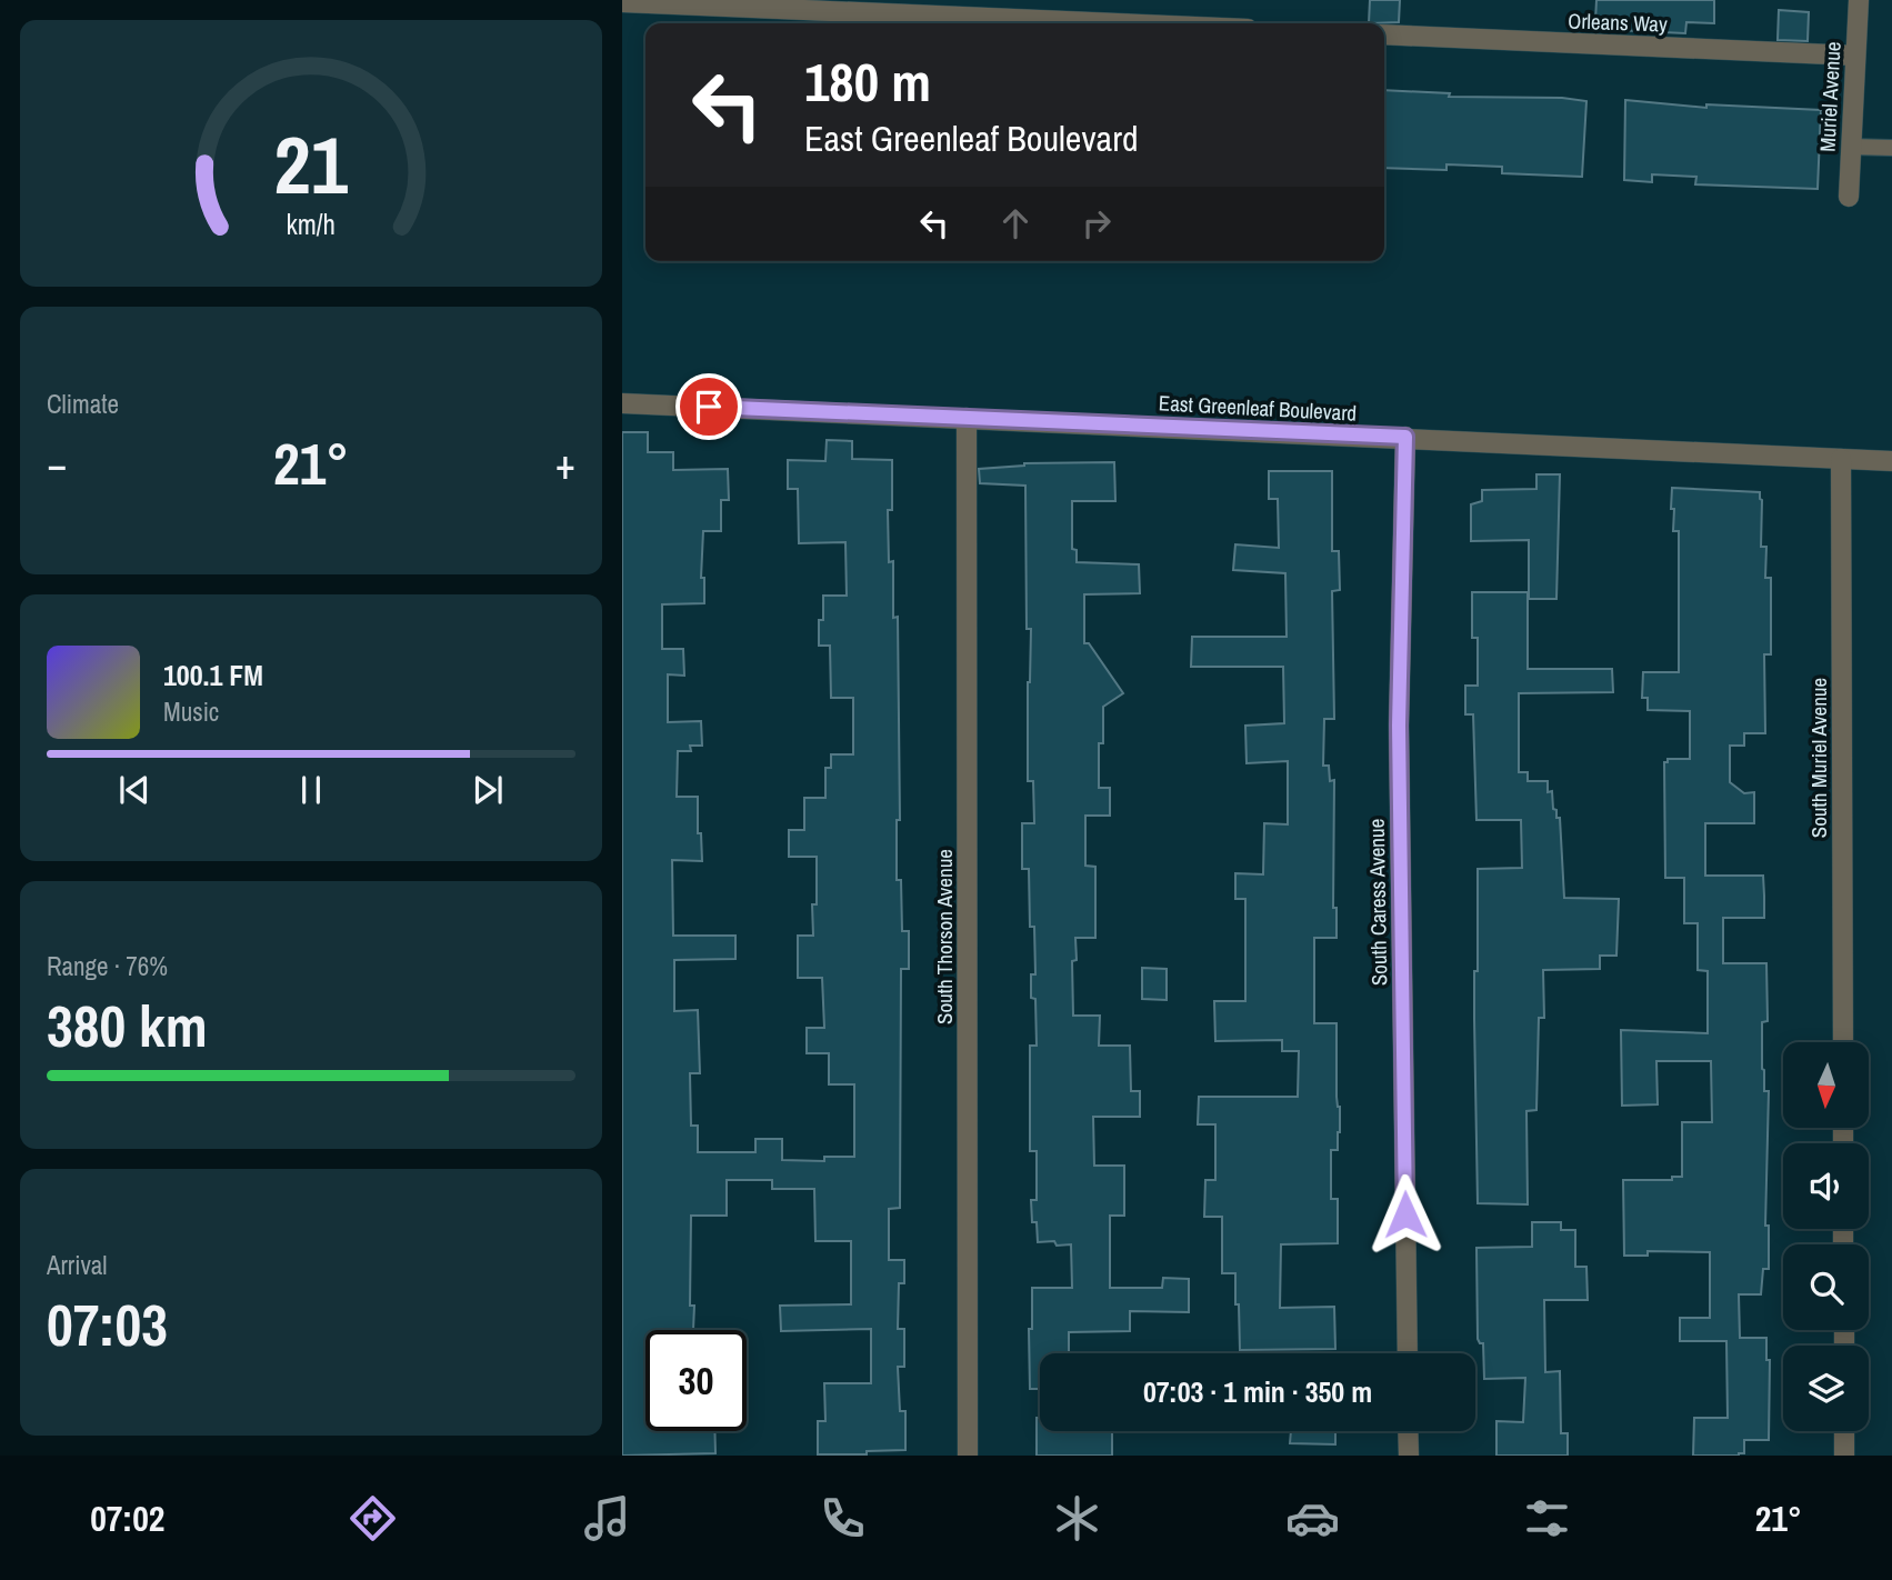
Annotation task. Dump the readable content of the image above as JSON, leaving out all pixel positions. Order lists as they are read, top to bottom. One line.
{"streets":{"street":["Orleans Way","Muriel Avenue","East Greenleaf Boulevard","South Muriel Avenue","South Caress Avenue","South Thorson Avenue"]},"crossings":[["Orleans Way","Muriel Avenue"],["East Greenleaf Boulevard","South Muriel Avenue"],["East Greenleaf Boulevard","South Caress Avenue"],["East Greenleaf Boulevard","South Thorson Avenue"]],"north":"bottom","page":{"turn":["180 m","East Greenleaf Boulevard"],"tile":["Climate",["Range · 76%","380 km"],["Arrival","07:03"]],"heat":["−","21°","+"],"song":["100.1 FM","Music"],"limit":"30","trip":"07:03 · 1 min · 350 m","tabs":["07:02","21°"],"gauge":["21","km/h"]}}
